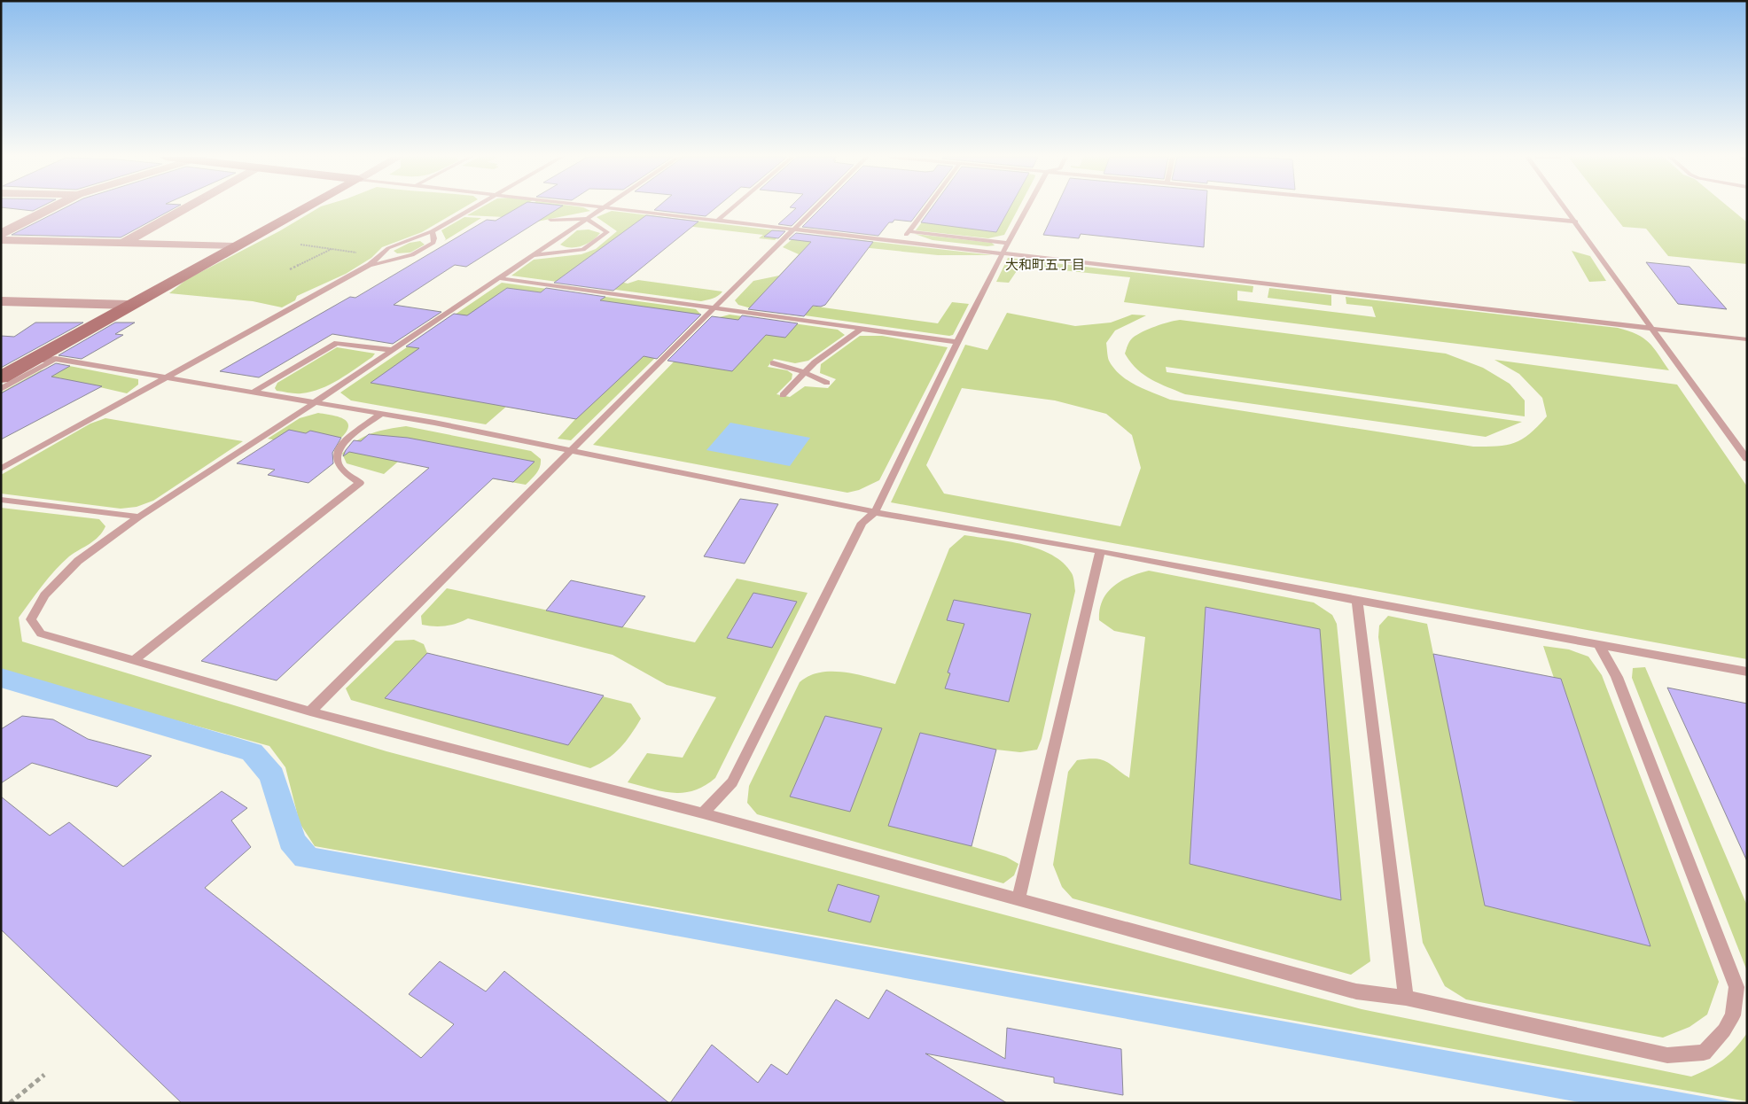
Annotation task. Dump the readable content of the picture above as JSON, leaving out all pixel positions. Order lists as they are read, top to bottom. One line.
{"districts":["大和町五丁目"]}
